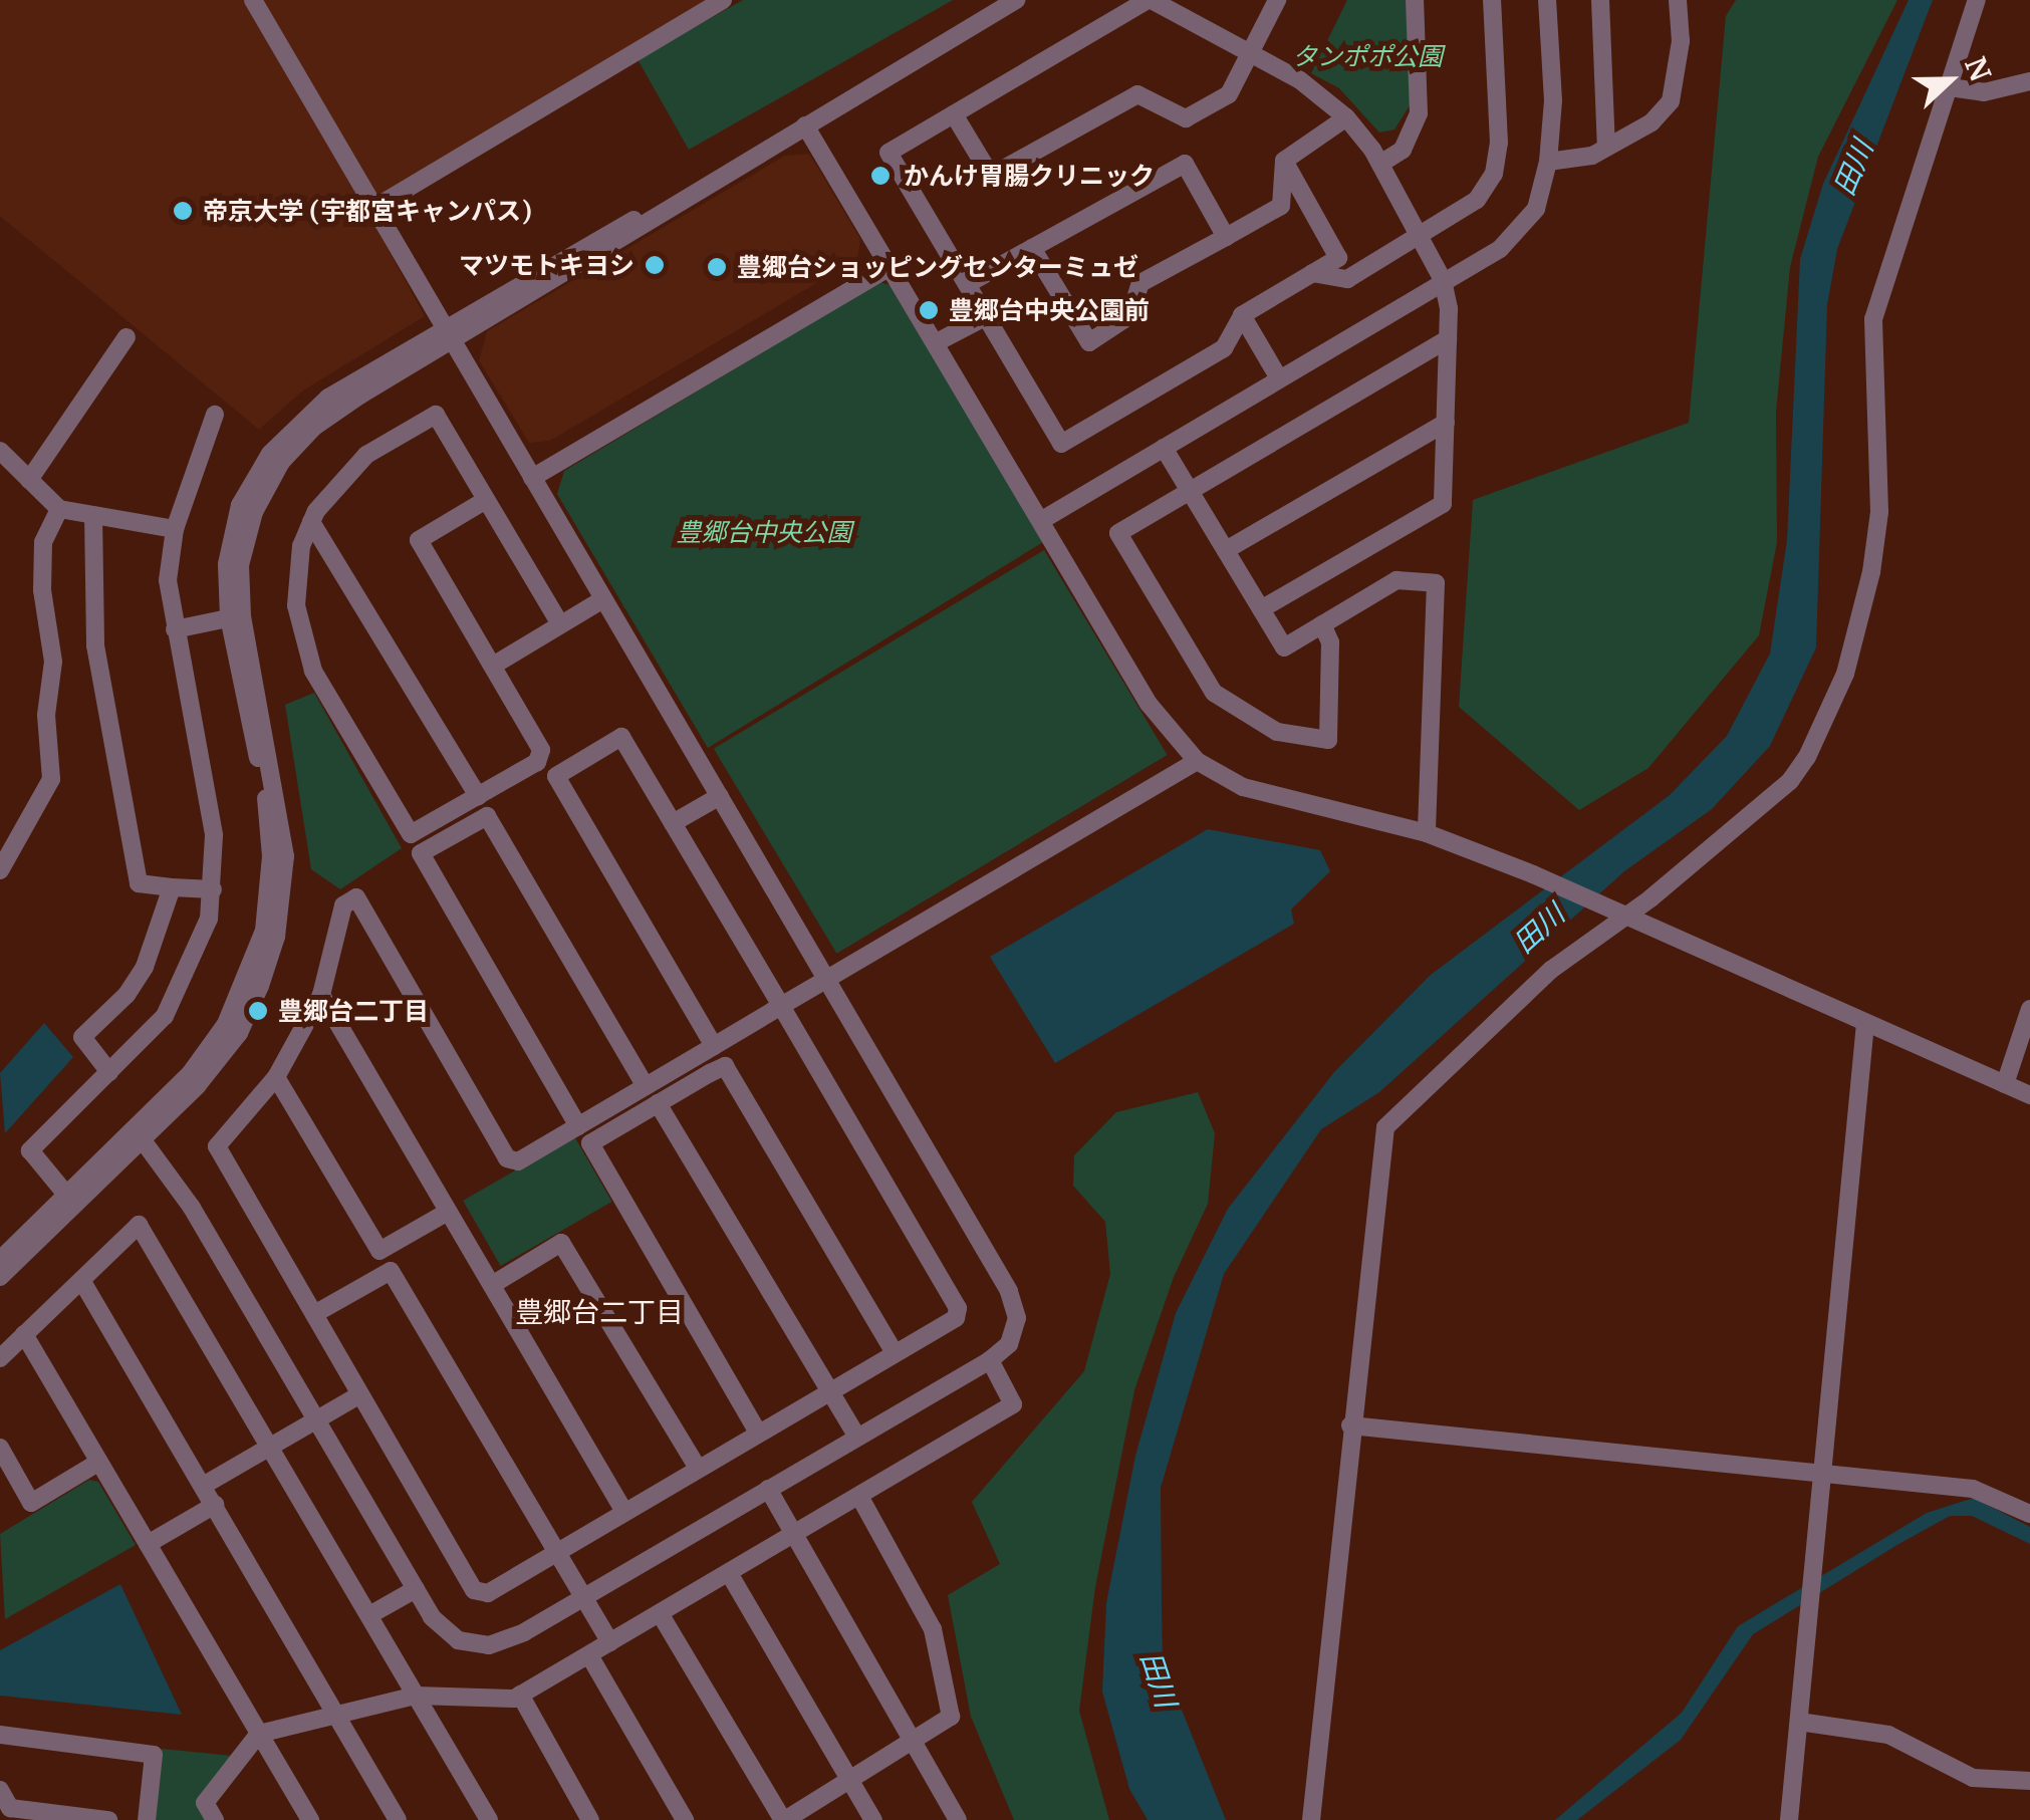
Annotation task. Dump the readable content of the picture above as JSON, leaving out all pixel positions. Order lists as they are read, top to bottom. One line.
{"districts":["豊郷台二丁目"],"water":["田川"],"parks":["タンポポ公園","豊郷台中央公園"],"places":["かんけ胃腸クリニック","帝京大学 (宇都宮キャンパス)","マツモトキヨシ","豊郷台ショッピングセンターミュゼ","豊郷台中央公園前","豊郷台二丁目"],"north":"right"}
